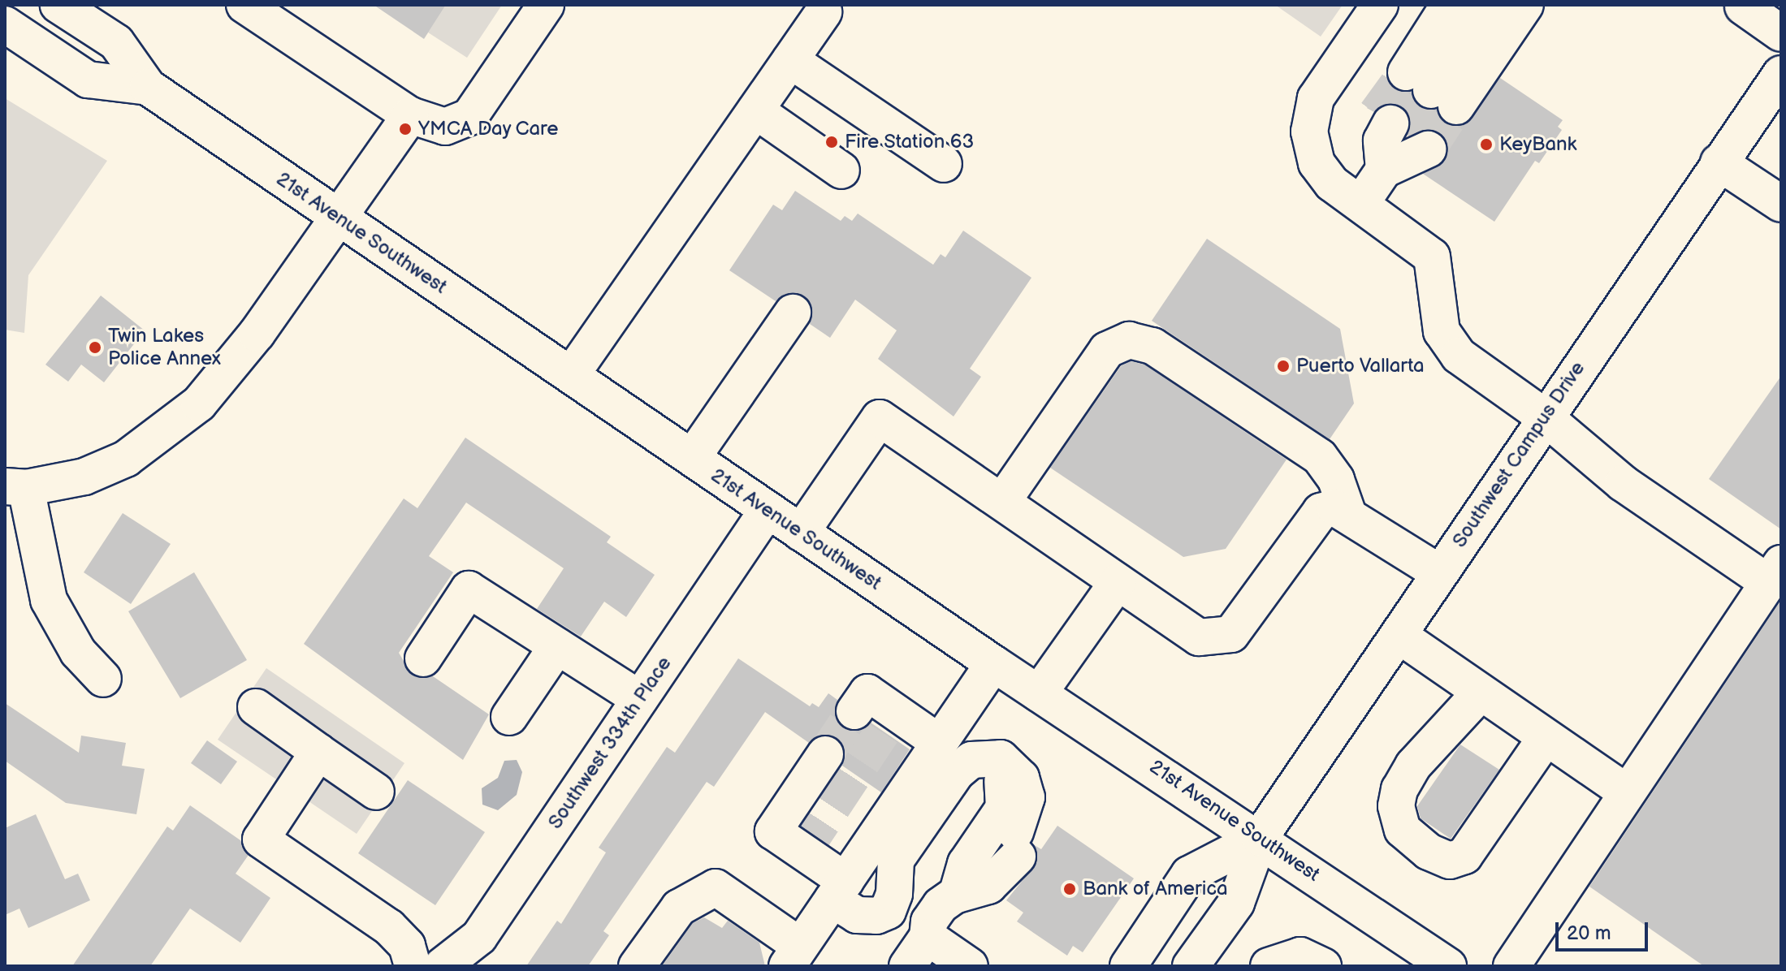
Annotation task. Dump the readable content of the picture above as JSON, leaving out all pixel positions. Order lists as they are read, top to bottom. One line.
{"streets":{"main road":["21st Avenue Southwest","Southwest Campus Drive","Southwest 334th Place"]},"crossings":[["21st Avenue Southwest","Southwest Campus Drive"],["21st Avenue Southwest","Southwest 334th Place"]],"places":["YMCA Day Care","Fire Station 63","KeyBank","Twin Lakes Police Annex","Puerto Vallarta","Bank of America"],"scale_bar":"20 m"}
